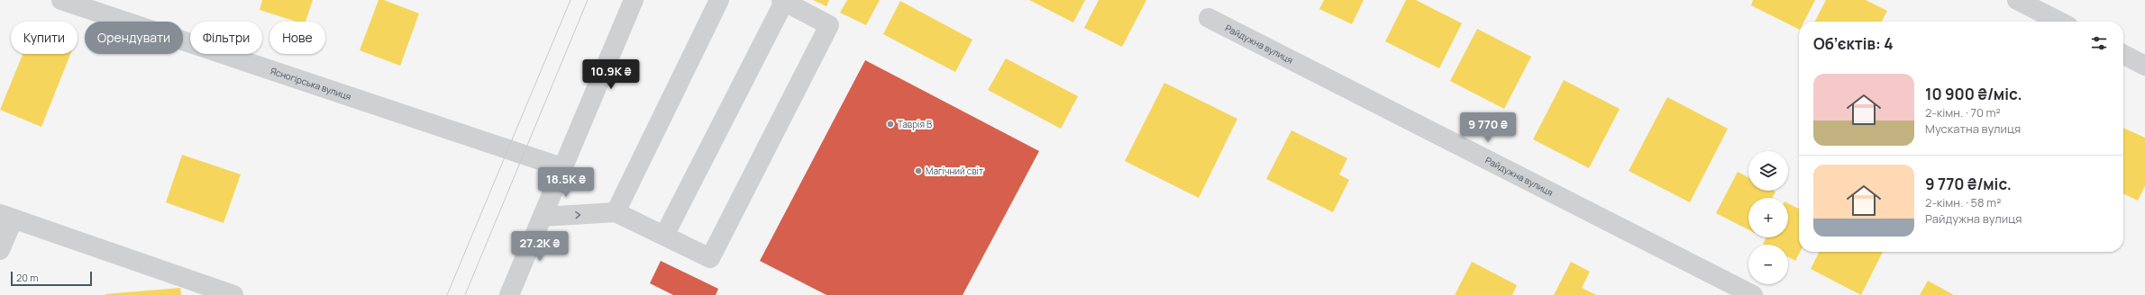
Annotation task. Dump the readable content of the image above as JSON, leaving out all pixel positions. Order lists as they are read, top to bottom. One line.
{"streets":{"street":["Райдужна вулиця","Ясногірська вулиця"]},"places":["Таврія В","Магічний світ"],"scale_bar":"20 m","page":{"chip":["Купити","Орендувати","Фільтри","Нове"],"heading":"Об’єктів: 4","price":["10.9K ₴","9 770 ₴","18.5K ₴","27.2K ₴"],"list":[{"name":"10 900 ₴/міс.","note":"2-кімн. · 70 m² · Мускатна вулиця"},{"name":"9 770 ₴/міс.","note":"2-кімн. · 58 m² · Райдужна вулиця"}],"map_buttons":["+","−"],"scale":"20 m"}}
